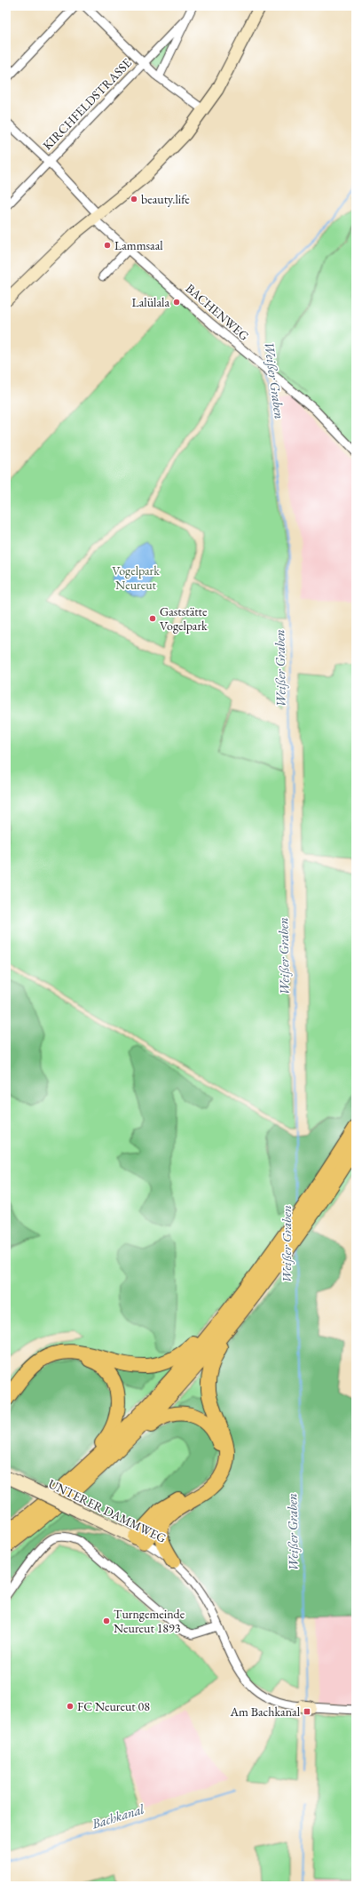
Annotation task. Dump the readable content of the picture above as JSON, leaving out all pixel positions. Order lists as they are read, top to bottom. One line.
{"streets":{"street":["KIRCHFELDSTRASSE","BACHENWEG","UNTERER DAMMWEG"]},"crossings":[["KIRCHFELDSTRASSE","BACHENWEG"]],"water":["Weißer Graben","Bachkanal"],"parks":["Vogelpark Neureut"],"places":{"other":["beauty.life","Lammsaal","Lalülala","Gaststätte Vogelpark","Turngemeinde Neureut 1893","FC Neureut 08"],"transit":["Am Bachkanal"]}}
